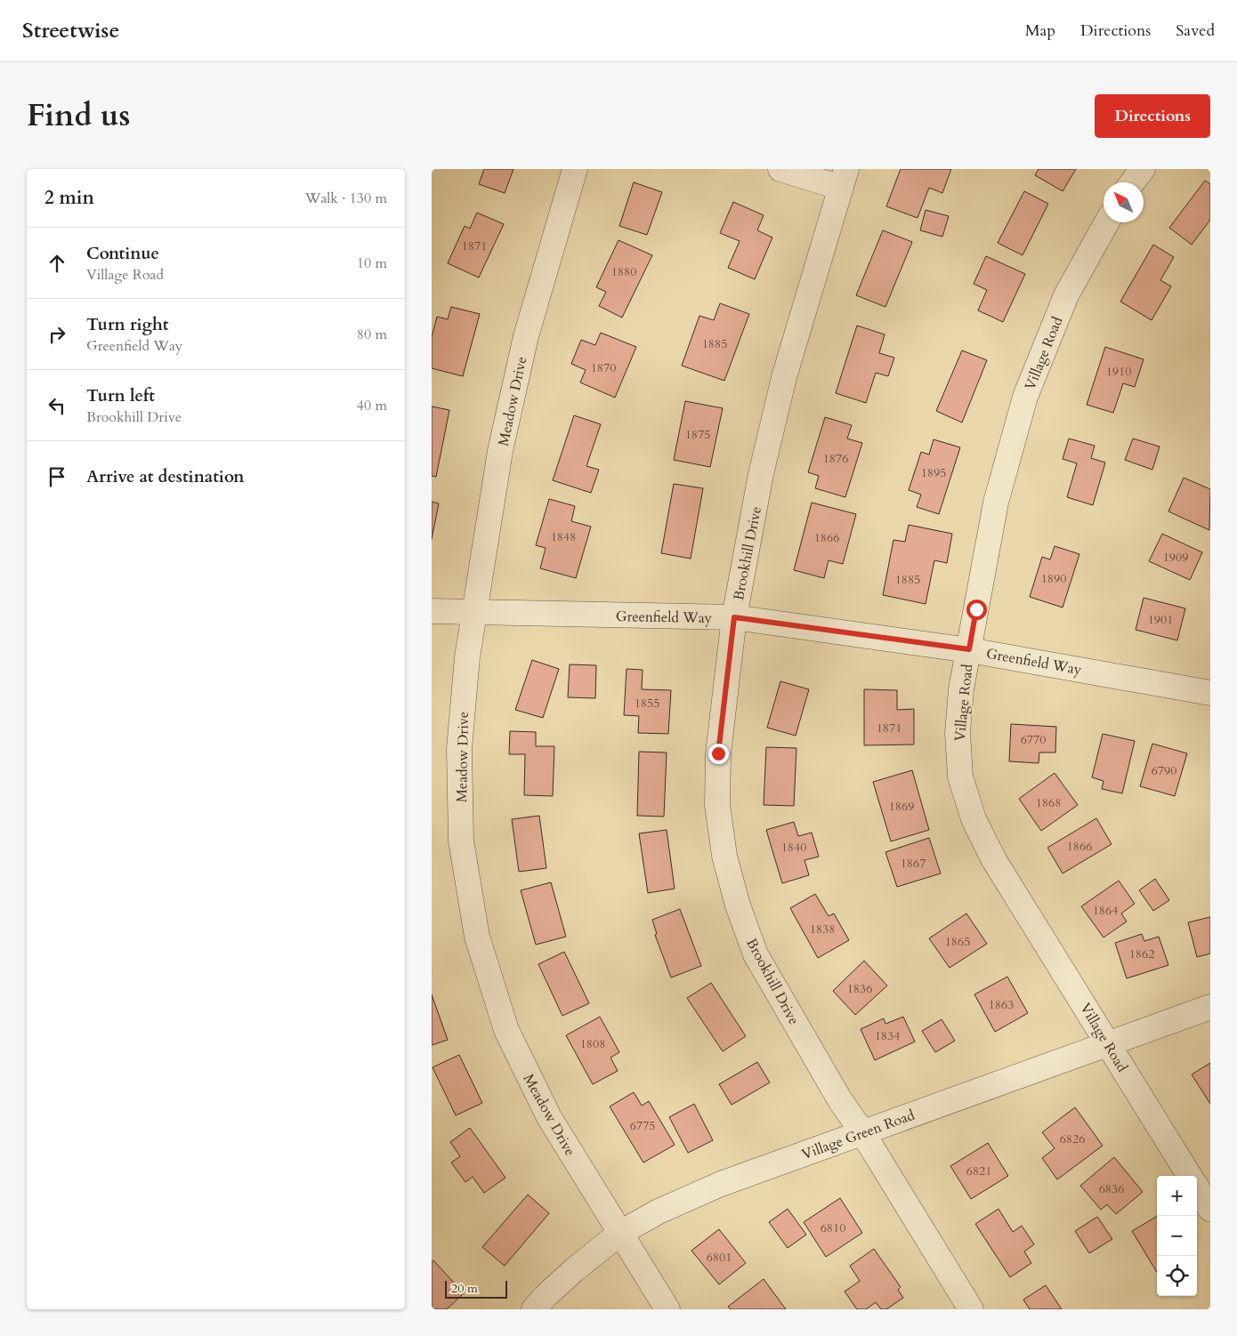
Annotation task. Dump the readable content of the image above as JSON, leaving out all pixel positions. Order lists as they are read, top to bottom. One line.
{"streets":{"street":["Village Road","Meadow Drive","Brookhill Drive","Greenfield Way","Village Green Road"]},"crossings":[["Village Road","Greenfield Way"],["Village Road","Village Green Road"],["Meadow Drive","Greenfield Way"],["Meadow Drive","Village Green Road"],["Brookhill Drive","Greenfield Way"],["Brookhill Drive","Village Green Road"]],"house_numbers":["1871","1880","1885","1870","1910","1875","1876","1895","1848","1866","1909","1890","1885","1901","1855","1871","6770","6790","1868","1869","1866","1840","1867","1864","1838","1865","1862","1836","1863","1834","1808","6775","6826","6821","6836","6810","6801"],"scale_bar":"20 m","north":"top left","page":{"header":"Streetwise","nav":["Map","Directions","Saved"],"title":"Find us","buttons":"Directions","heading":["2 min","Walk · 130 m"],"list":[["Continue","Village Road","10 m"],["Turn right","Greenfield Way","80 m"],["Turn left","Brookhill Drive","40 m"],"Arrive at destination"],"map_buttons":["+","−"],"scale":"20 m"}}
